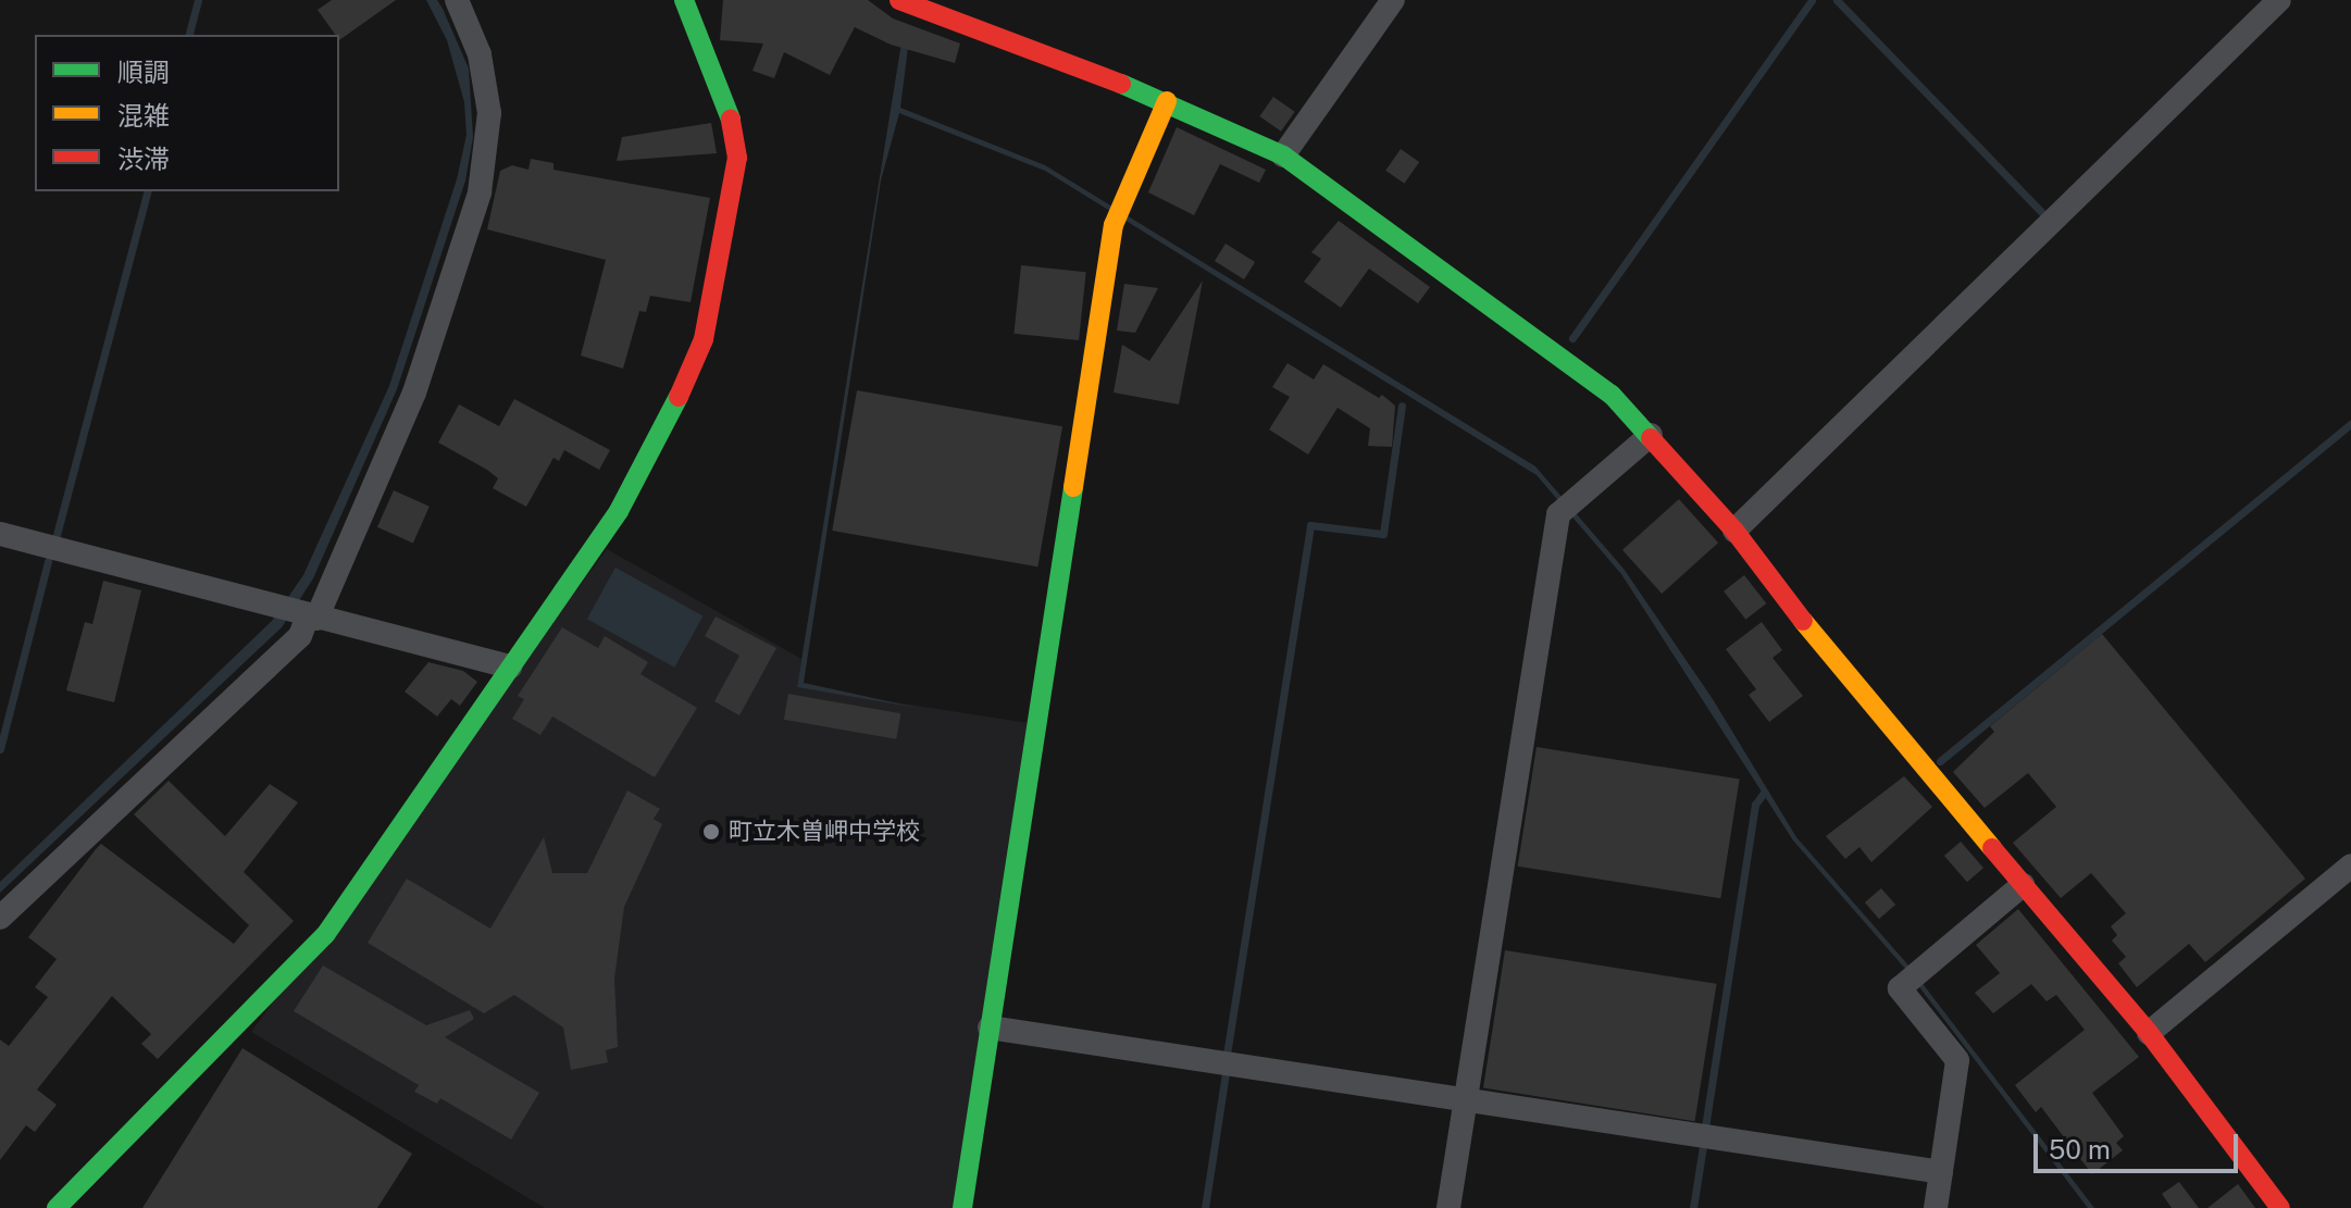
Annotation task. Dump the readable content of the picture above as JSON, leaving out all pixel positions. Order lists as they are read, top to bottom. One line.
{"places":["町立木曽岬中学校"],"legend":["順調","混雑","渋滞"],"scale_bar":"50 m"}
